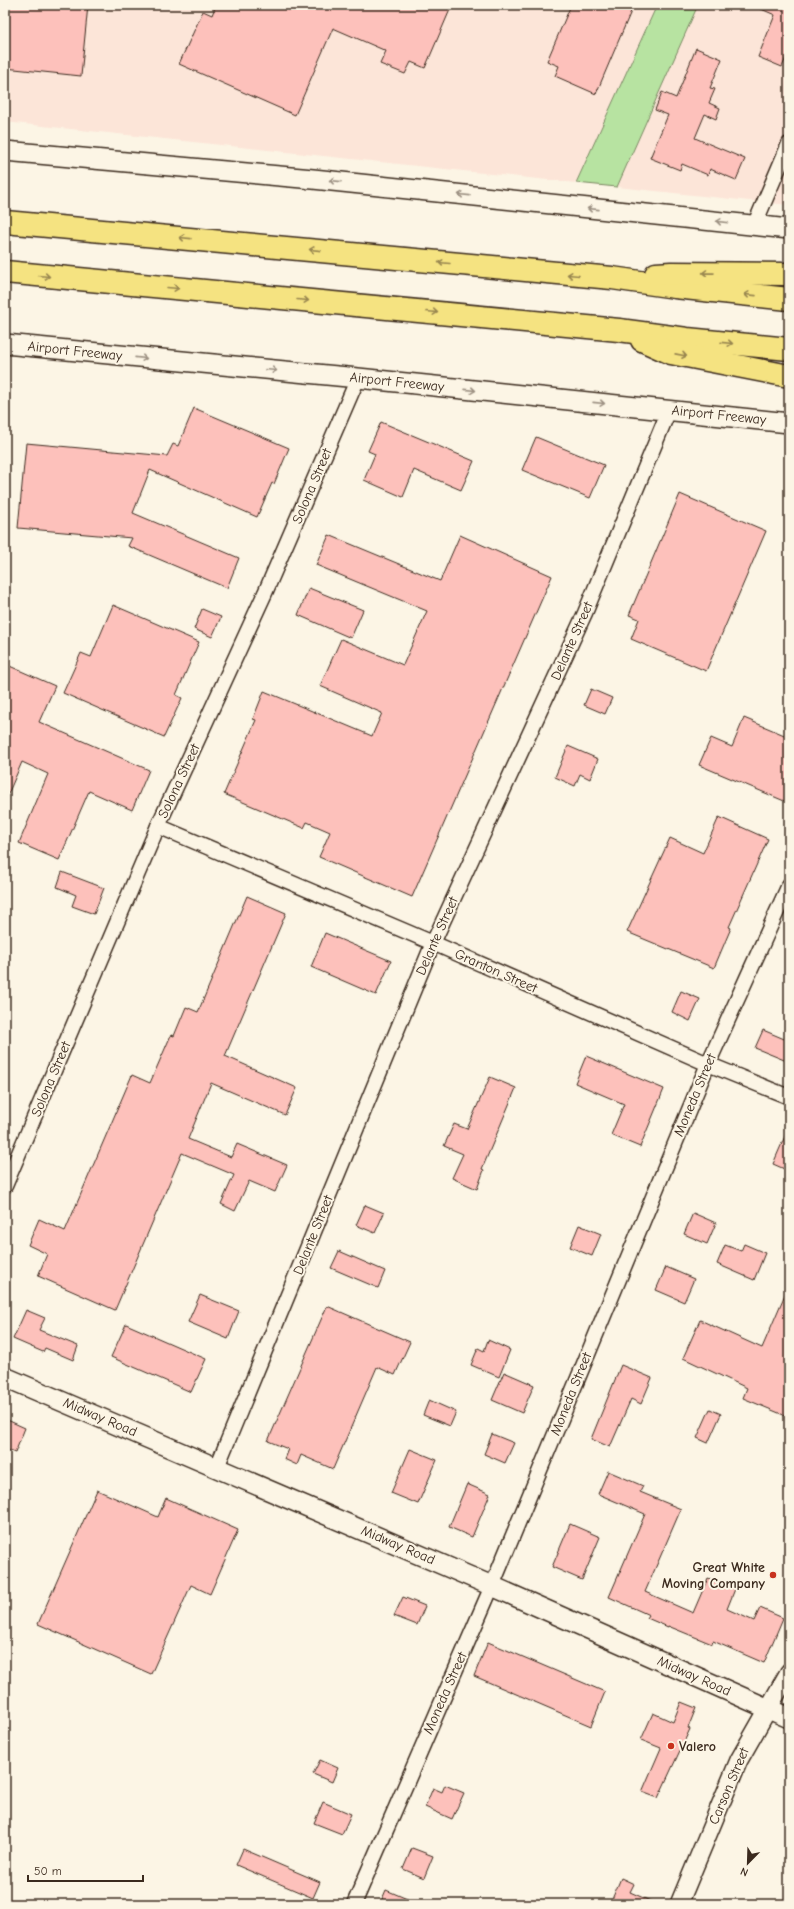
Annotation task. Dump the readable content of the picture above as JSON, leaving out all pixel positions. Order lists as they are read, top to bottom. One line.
{"streets":{"main road":["Airport Freeway","Midway Road"],"street":["Solona Street","Delante Street","Granton Street","Moneda Street","Carson Street"]},"crossings":[["Airport Freeway","Solona Street"],["Airport Freeway","Delante Street"],["Solona Street","Granton Street"],["Delante Street","Granton Street"],["Delante Street","Midway Road"],["Granton Street","Moneda Street"],["Moneda Street","Midway Road"],["Midway Road","Carson Street"]],"one_way":["Airport Freeway"],"places":["Great White Moving Company","Valero"],"scale_bar":"50 m","north":"bottom left"}
